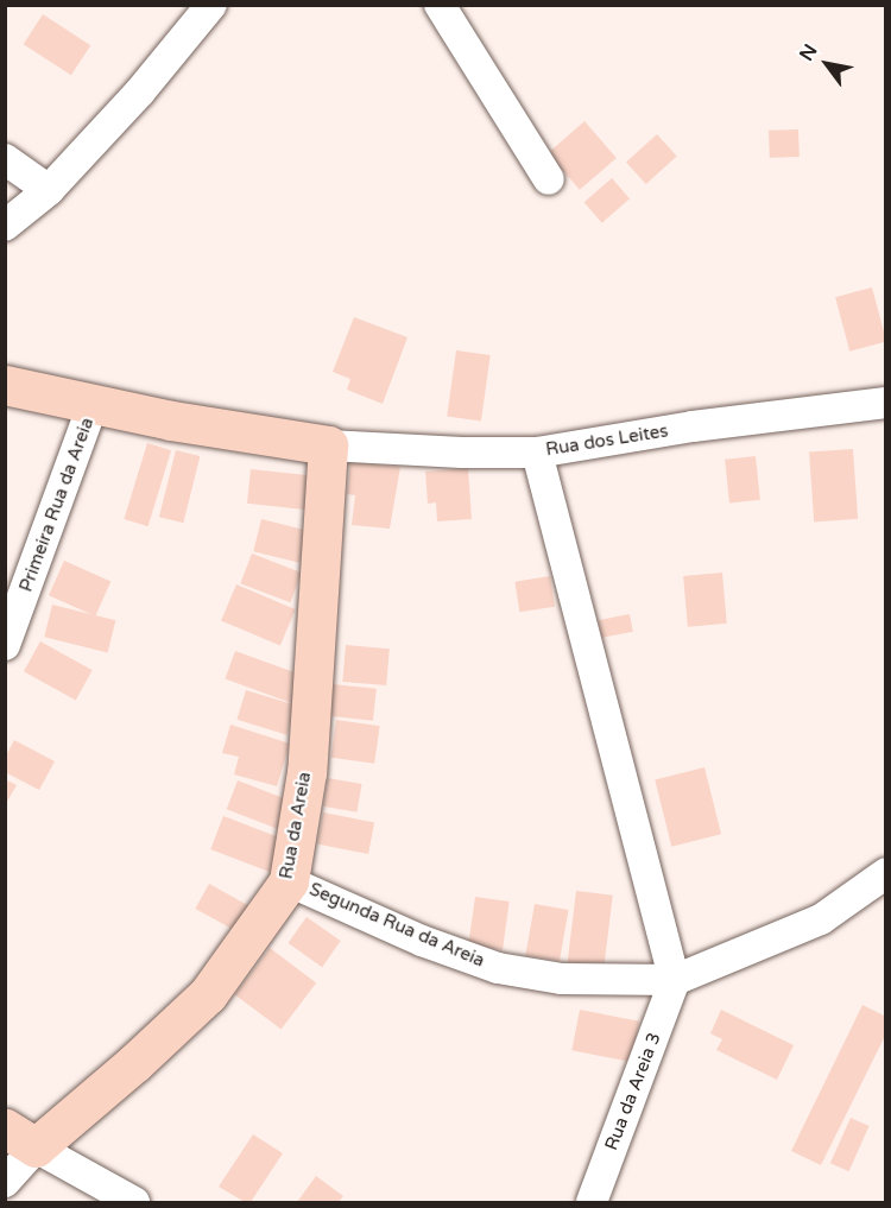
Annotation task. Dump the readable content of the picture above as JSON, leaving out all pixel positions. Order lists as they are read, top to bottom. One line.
{"streets":{"street":["Rua dos Leites","Primeira Rua da Areia","Rua da Areia","Segunda Rua da Areia","Rua da Areia 3"]},"crossings":[["Rua dos Leites","Rua da Areia"],["Rua da Areia","Segunda Rua da Areia"],["Segunda Rua da Areia","Rua da Areia 3"]],"north":"top left"}
